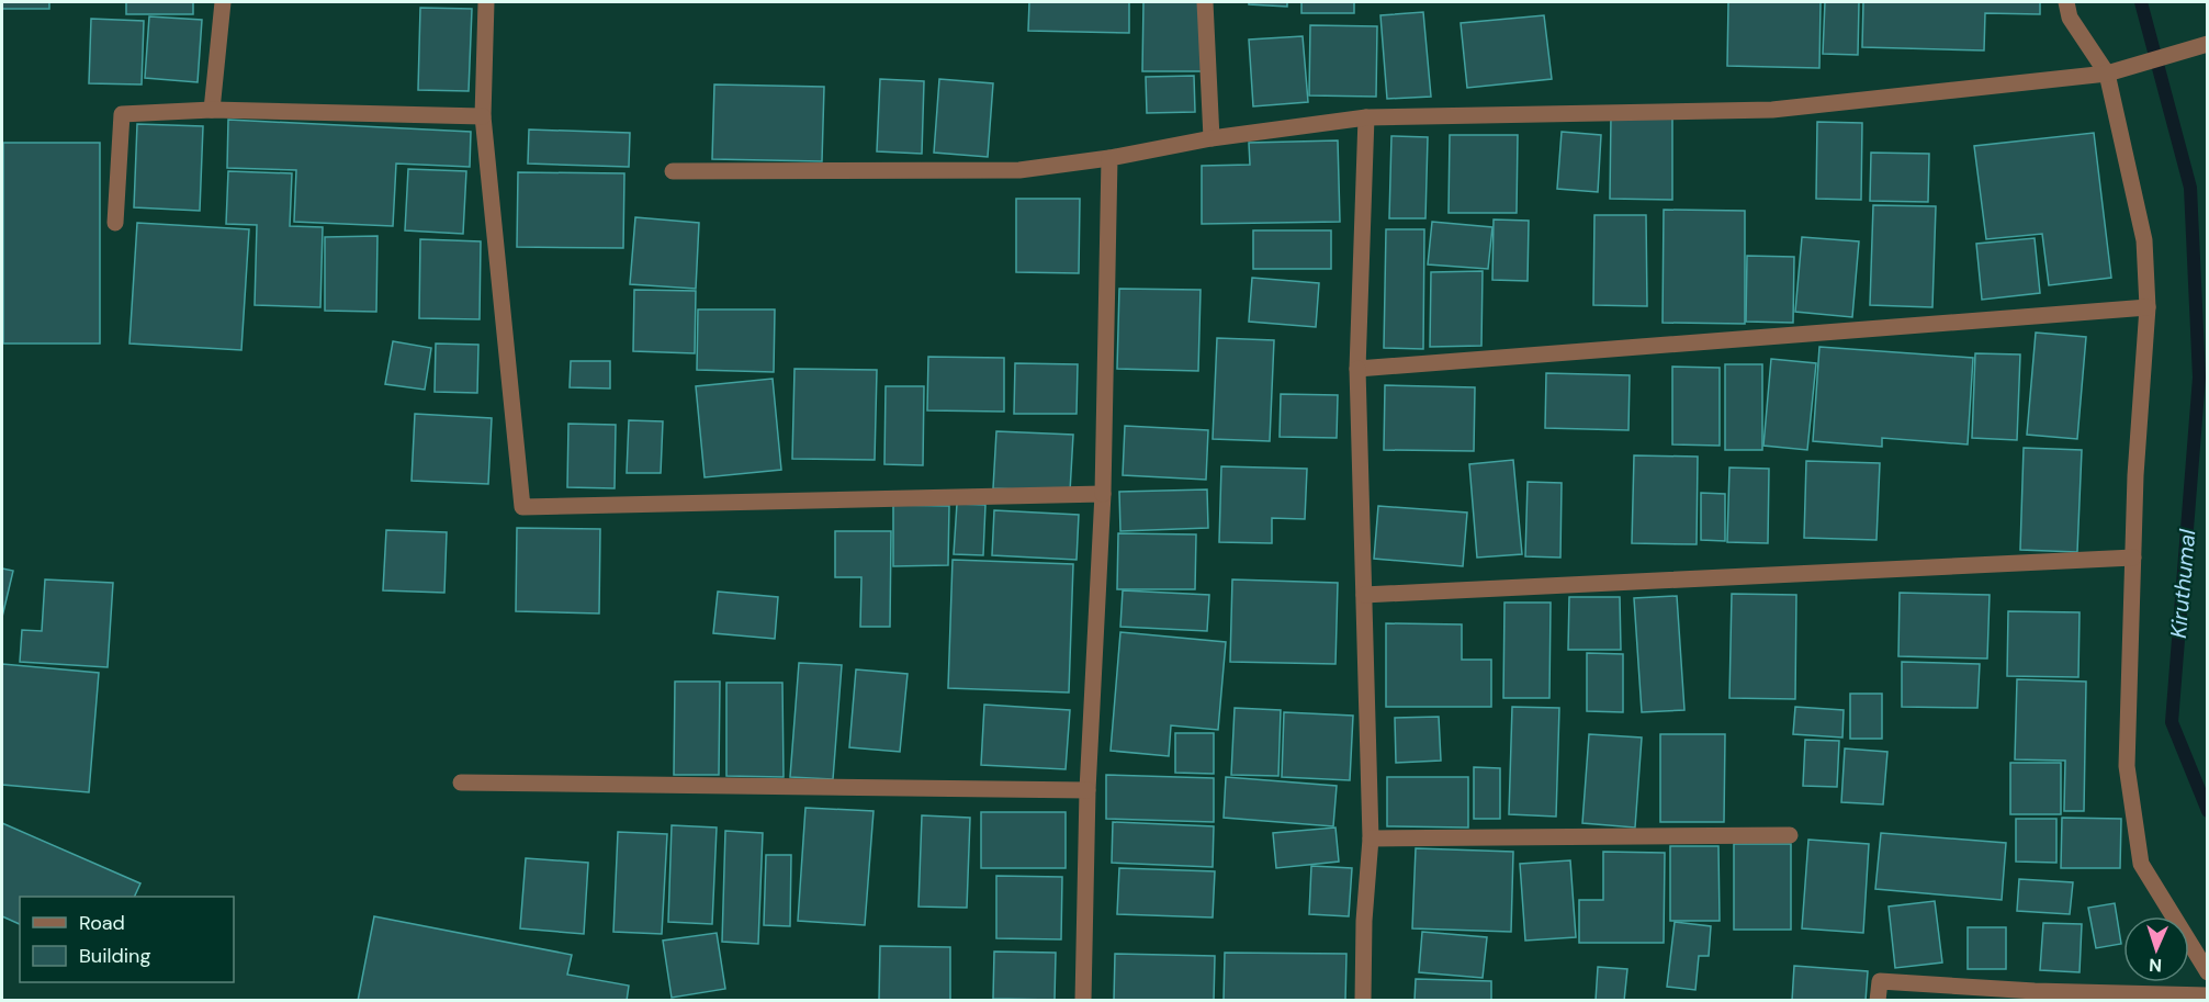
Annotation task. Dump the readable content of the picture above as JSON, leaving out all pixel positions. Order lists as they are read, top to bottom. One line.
{"water":["Kiruthumal"],"legend":["Road","Building"],"north":"bottom"}
